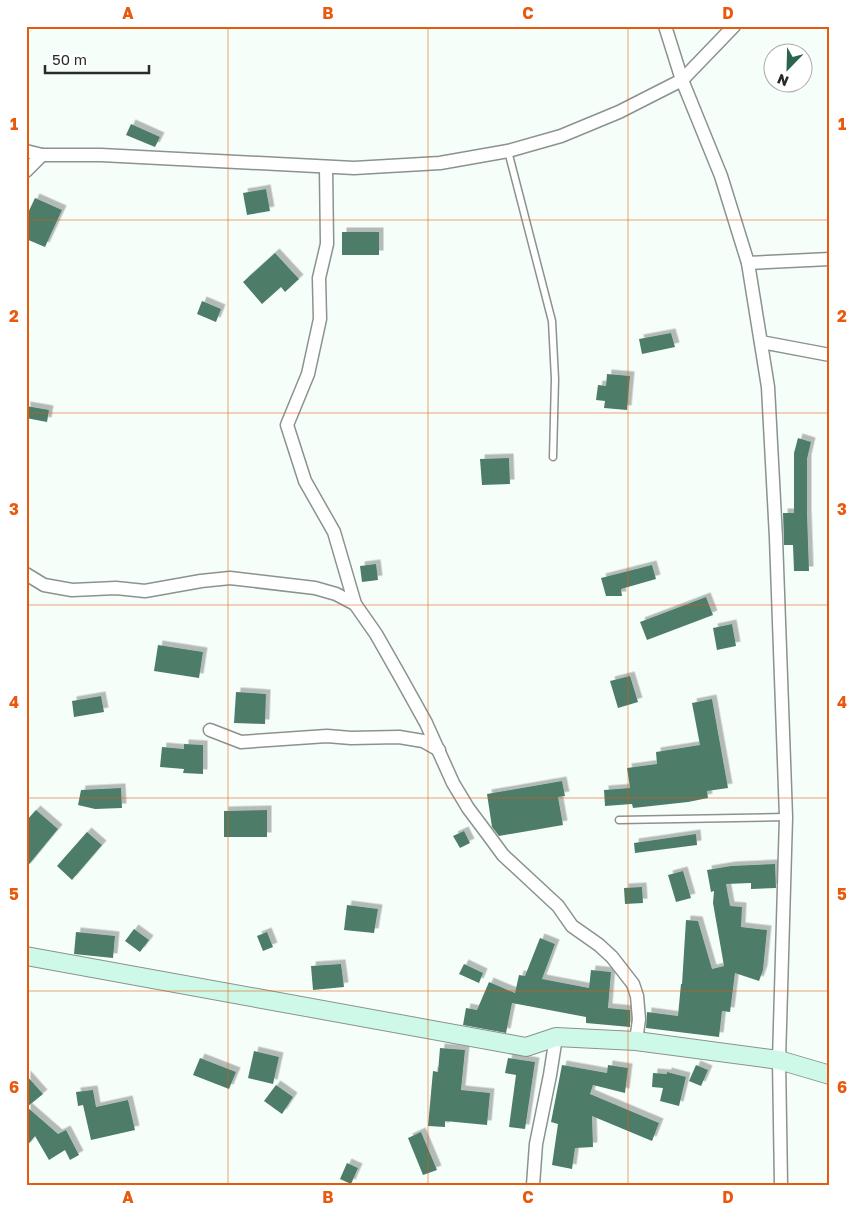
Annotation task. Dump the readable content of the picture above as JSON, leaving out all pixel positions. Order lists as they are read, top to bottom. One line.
{"scale_bar":"50 m","north":"bottom left","grid":{"columns":["A","B","C","D"],"rows":["1","2","3","4","5","6"]}}
